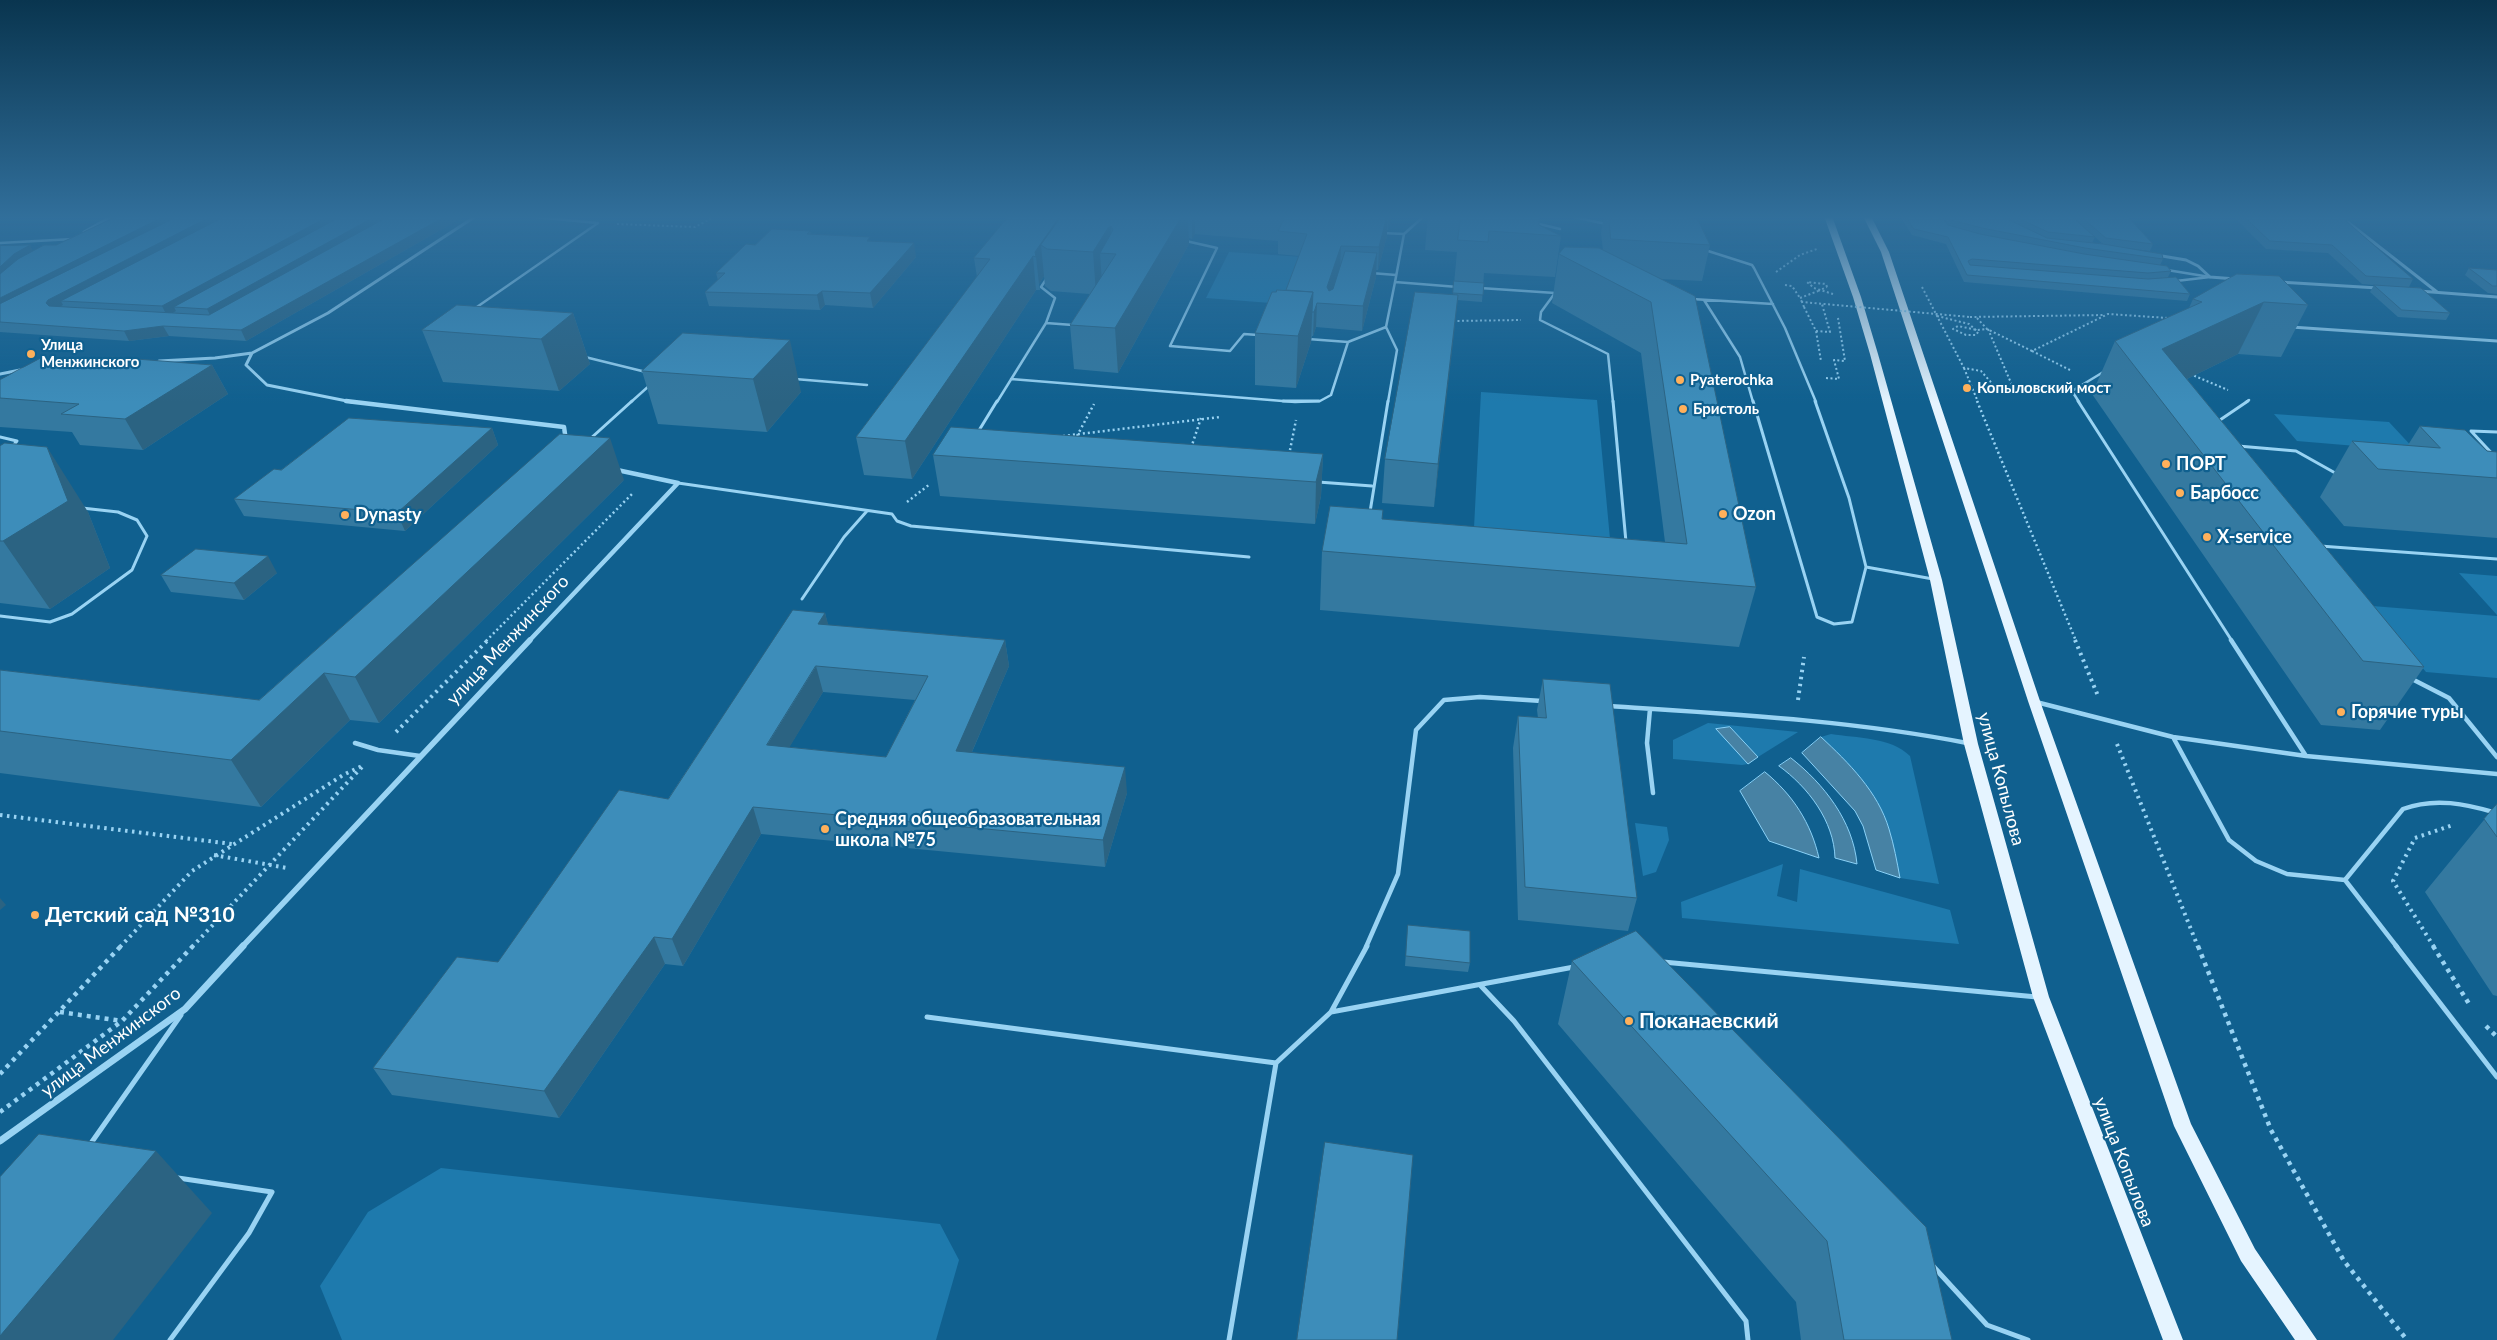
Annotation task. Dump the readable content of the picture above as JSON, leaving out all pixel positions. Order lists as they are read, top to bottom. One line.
{"streets":{"main road":["улица Копылова"],"street":["улица Менжинского"]},"places":["Улица Менжинского","Pyaterochka","Копыловский мост","Бристоль","ПОРТ","Барбосс","Ozon","Dynasty","X-service","Горячие туры","Средняя общеобразовательная школа №75","Детский сад №310","Поканаевский"]}
